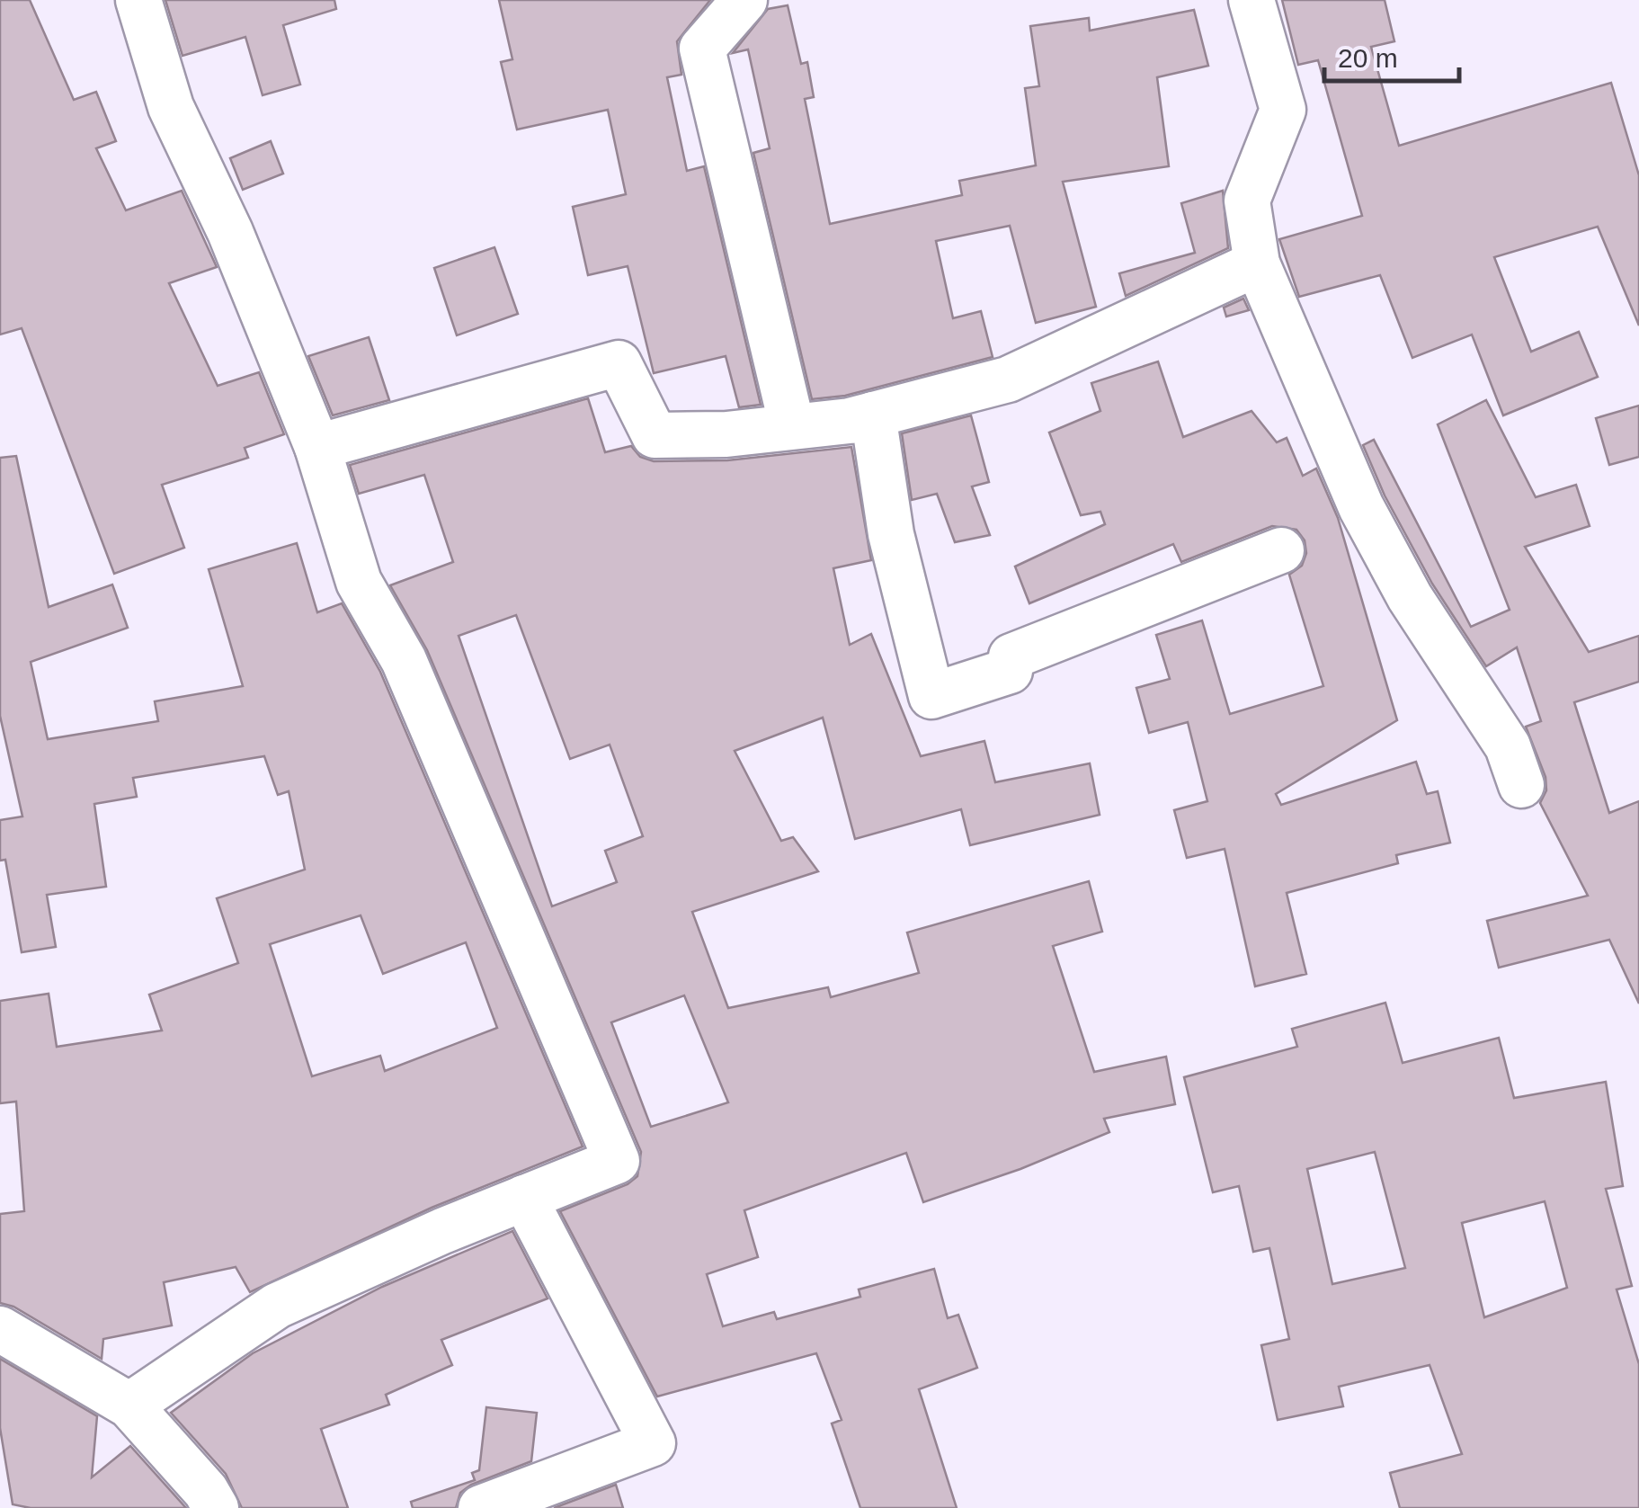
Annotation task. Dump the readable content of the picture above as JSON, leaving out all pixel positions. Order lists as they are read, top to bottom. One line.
{"scale_bar":"20 m"}
